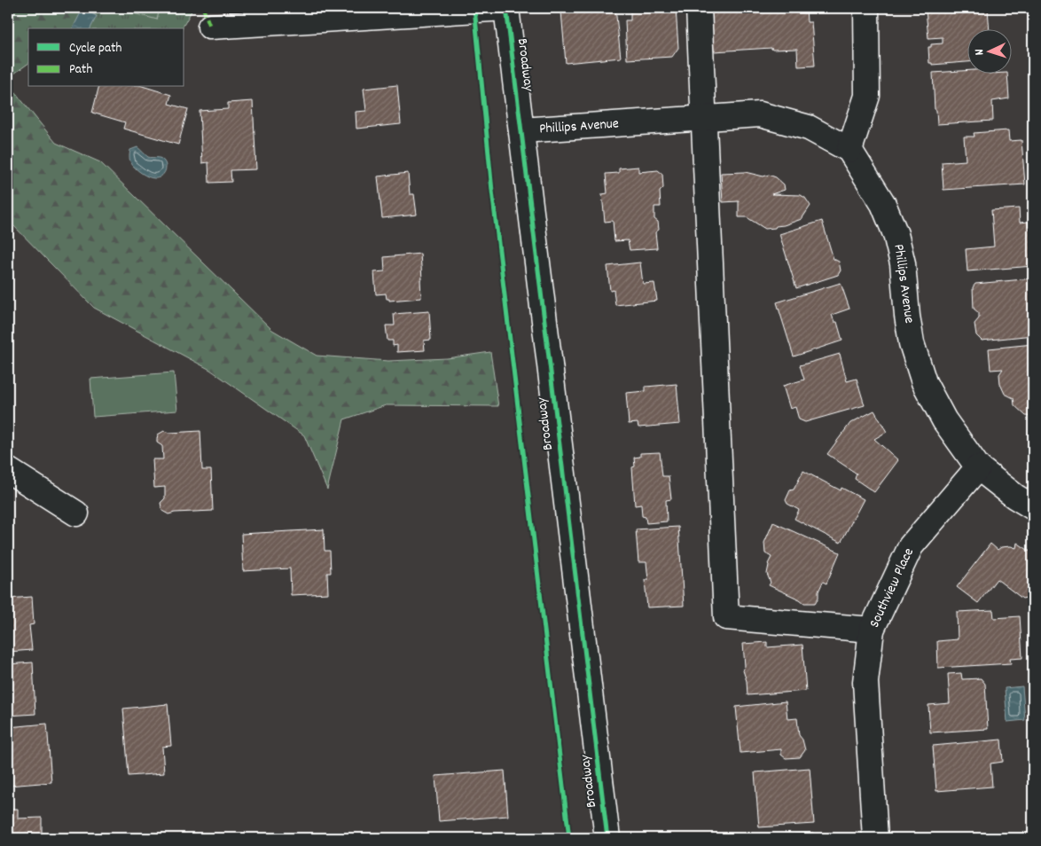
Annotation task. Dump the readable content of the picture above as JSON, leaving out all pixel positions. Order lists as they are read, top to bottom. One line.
{"streets":{"street":["Broadway","Phillips Avenue","Southview Place"]},"crossings":[["Broadway","Phillips Avenue"],["Phillips Avenue","Southview Place"]],"legend":["Cycle path","Path"],"north":"left"}
